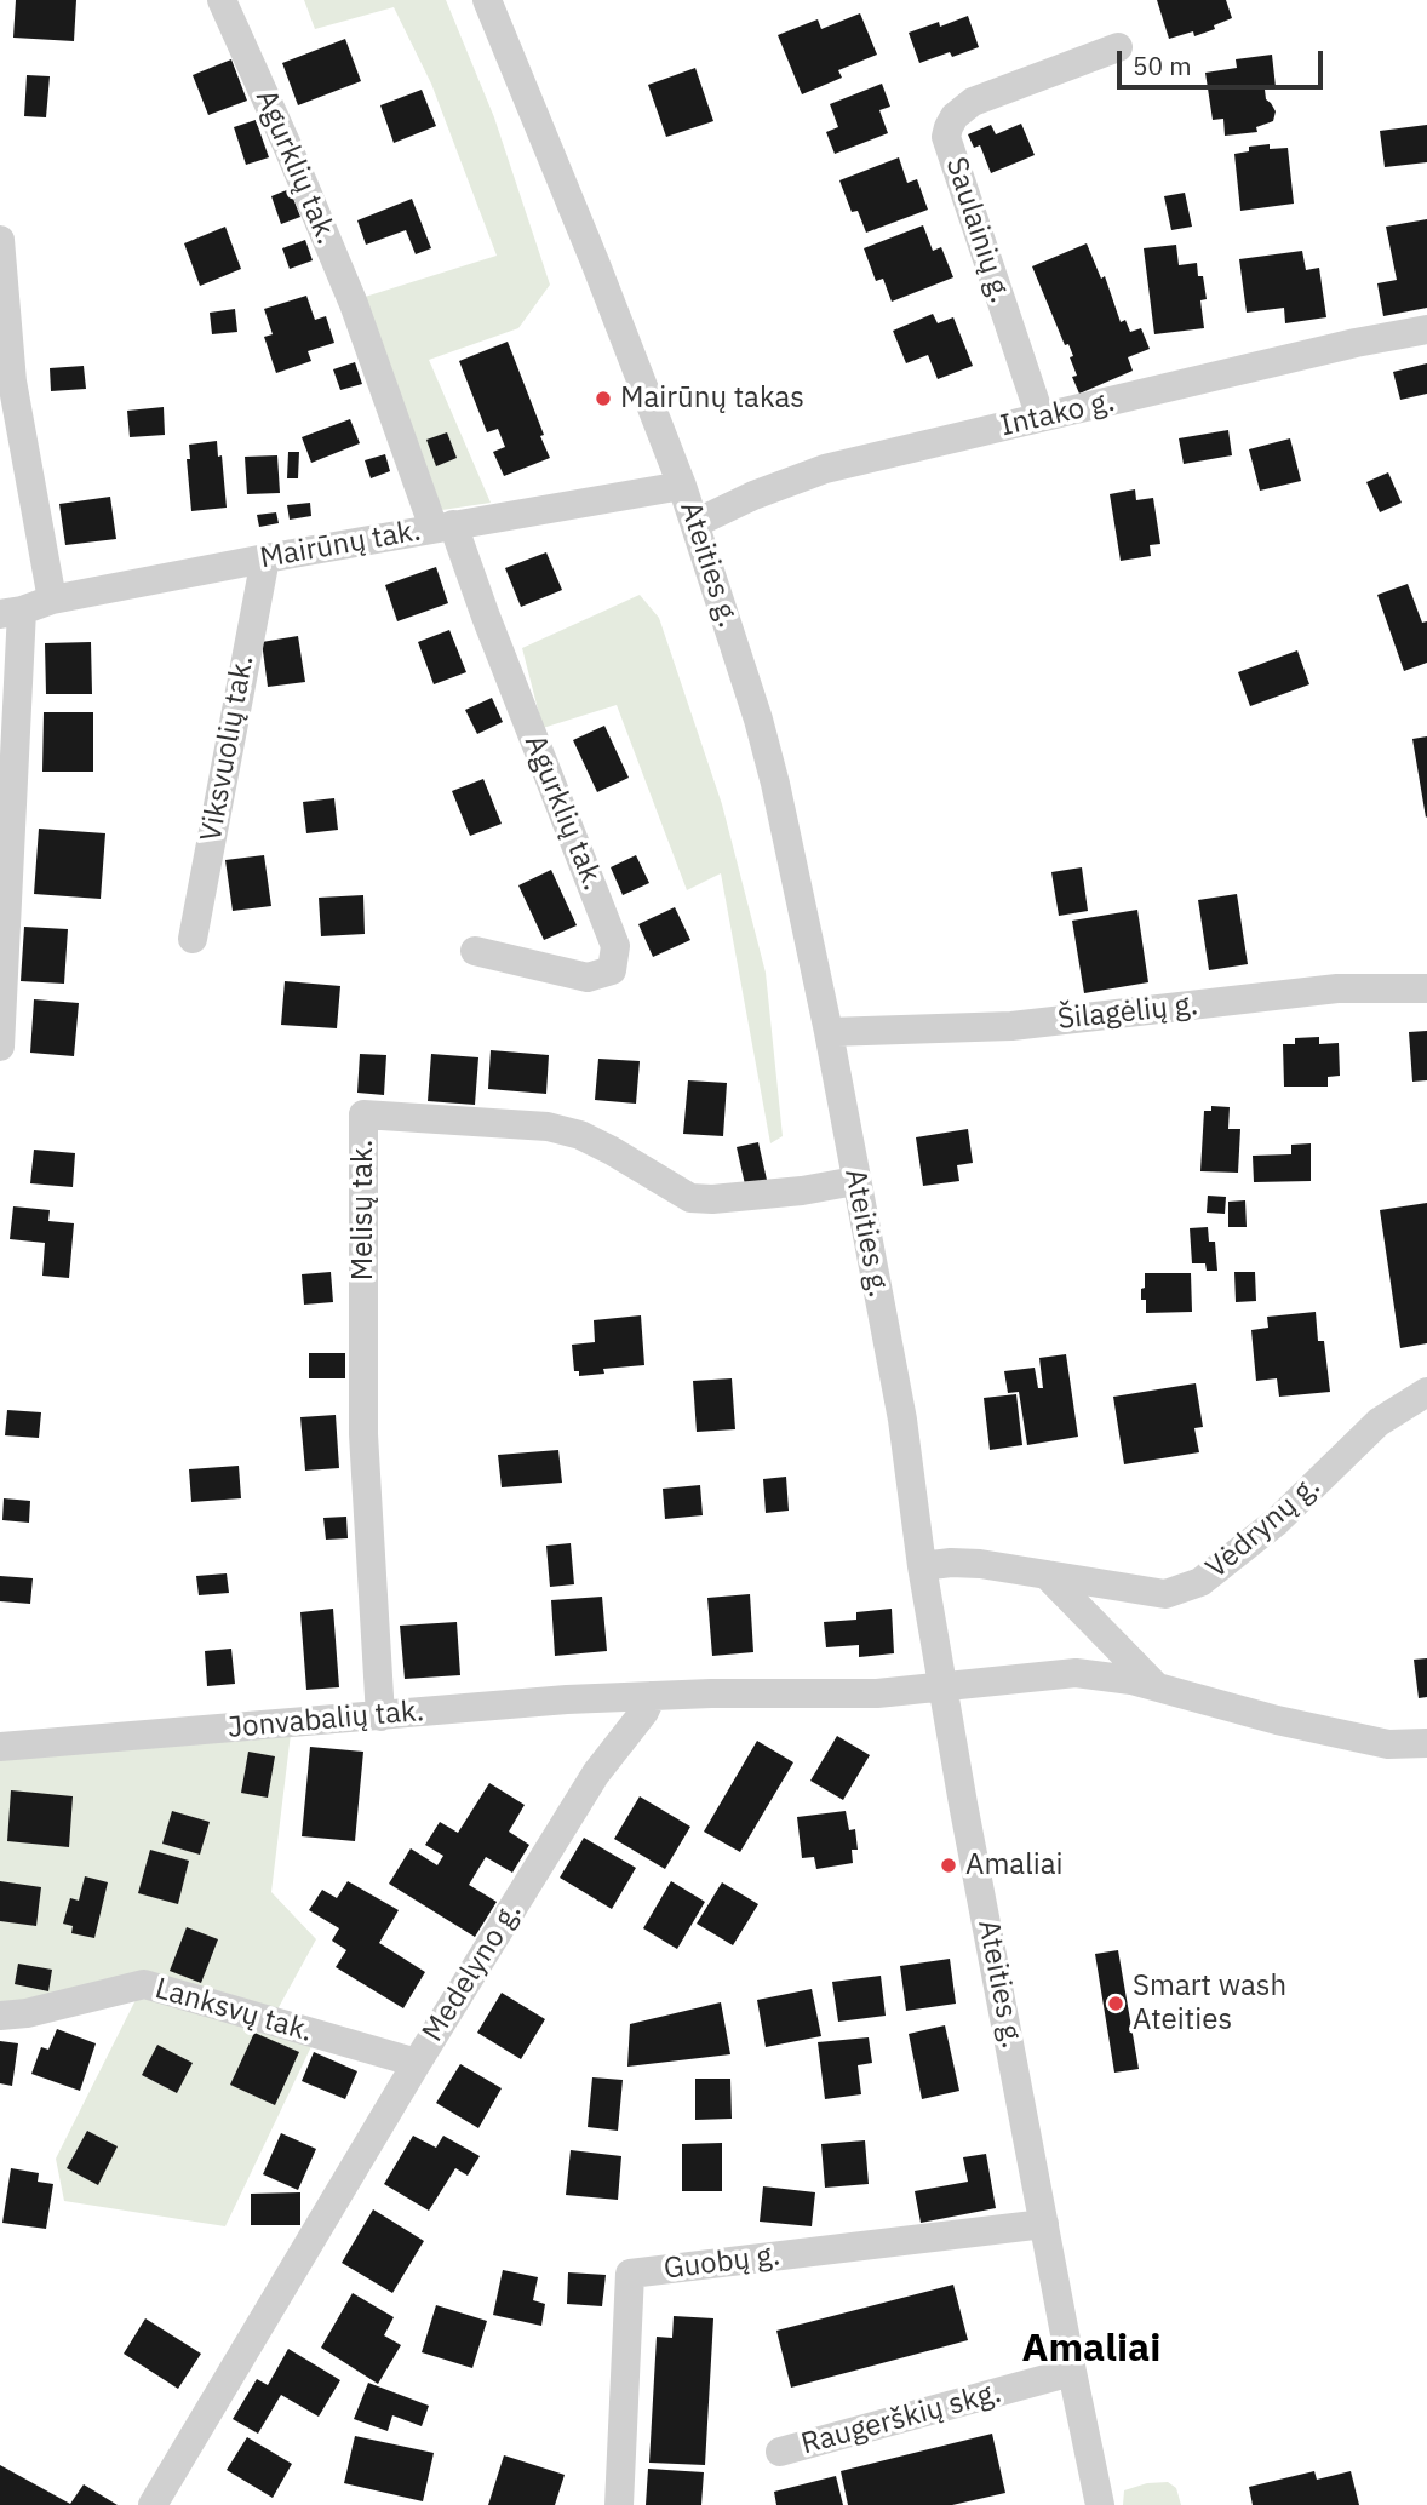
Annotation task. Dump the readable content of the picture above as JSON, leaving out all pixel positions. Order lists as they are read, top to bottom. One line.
{"streets":{"street":["Agurklių tak.","Saulainių g.","Intako g.","Mairūnų tak.","Ateities g.","Viksvuolių tak.","Šilagėlių g.","Melisų tak.","Vėdrynų g.","Jonvabalių tak.","Medelyno g.","Lanksvų tak.","Guobų g.","Raugerškių skg."]},"crossings":[["Agurklių tak.","Mairūnų tak."],["Saulainių g.","Intako g."],["Intako g.","Ateities g."],["Mairūnų tak.","Ateities g."],["Mairūnų tak.","Viksvuolių tak."],["Ateities g.","Šilagėlių g."],["Ateities g.","Melisų tak."],["Ateities g.","Vėdrynų g."],["Ateities g.","Guobų g."],["Ateities g.","Raugerškių skg."],["Melisų tak.","Jonvabalių tak."],["Jonvabalių tak.","Medelyno g."],["Medelyno g.","Lanksvų tak."]],"districts":["Amaliai"],"places":["Mairūnų takas","Amaliai","Smart wash Ateities"],"scale_bar":"50 m"}
